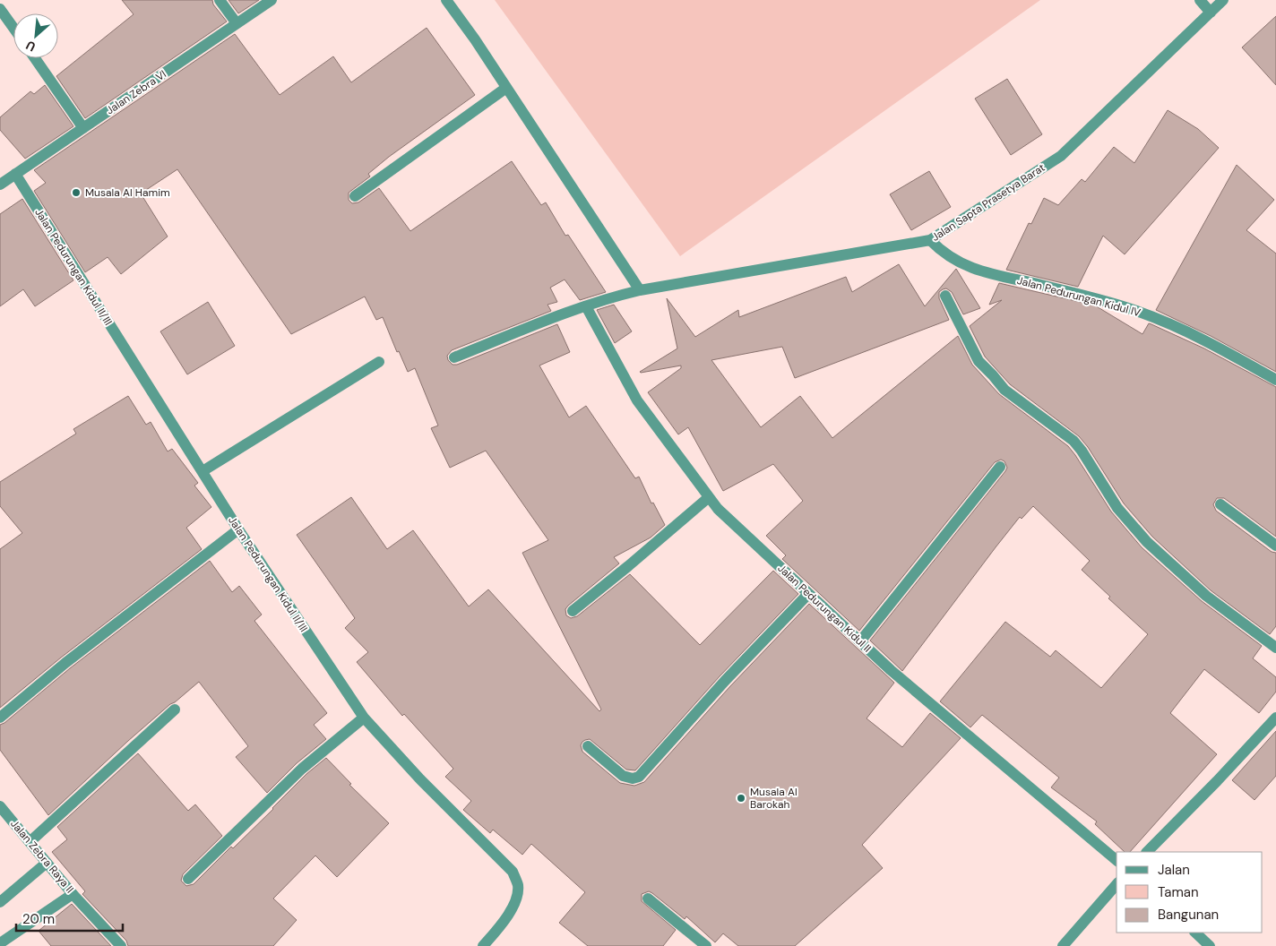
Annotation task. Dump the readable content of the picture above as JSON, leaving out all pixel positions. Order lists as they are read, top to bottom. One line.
{"streets":{"street":["Jalan Zebra VI","Jalan Sapta Prasetya Barat","Jalan Pedurungan Kidul II/III","Jalan Pedurungan Kidul IV","Jalan Pedurungan Kidul II","Jalan Zebra Raya II"]},"crossings":[["Jalan Zebra VI","Jalan Pedurungan Kidul II/III"],["Jalan Sapta Prasetya Barat","Jalan Pedurungan Kidul IV"],["Jalan Sapta Prasetya Barat","Jalan Pedurungan Kidul II"]],"places":["Musala Al Hamim","Musala Al Barokah"],"legend":["Jalan","Taman","Bangunan"],"scale_bar":"20 m","north":"bottom left"}
